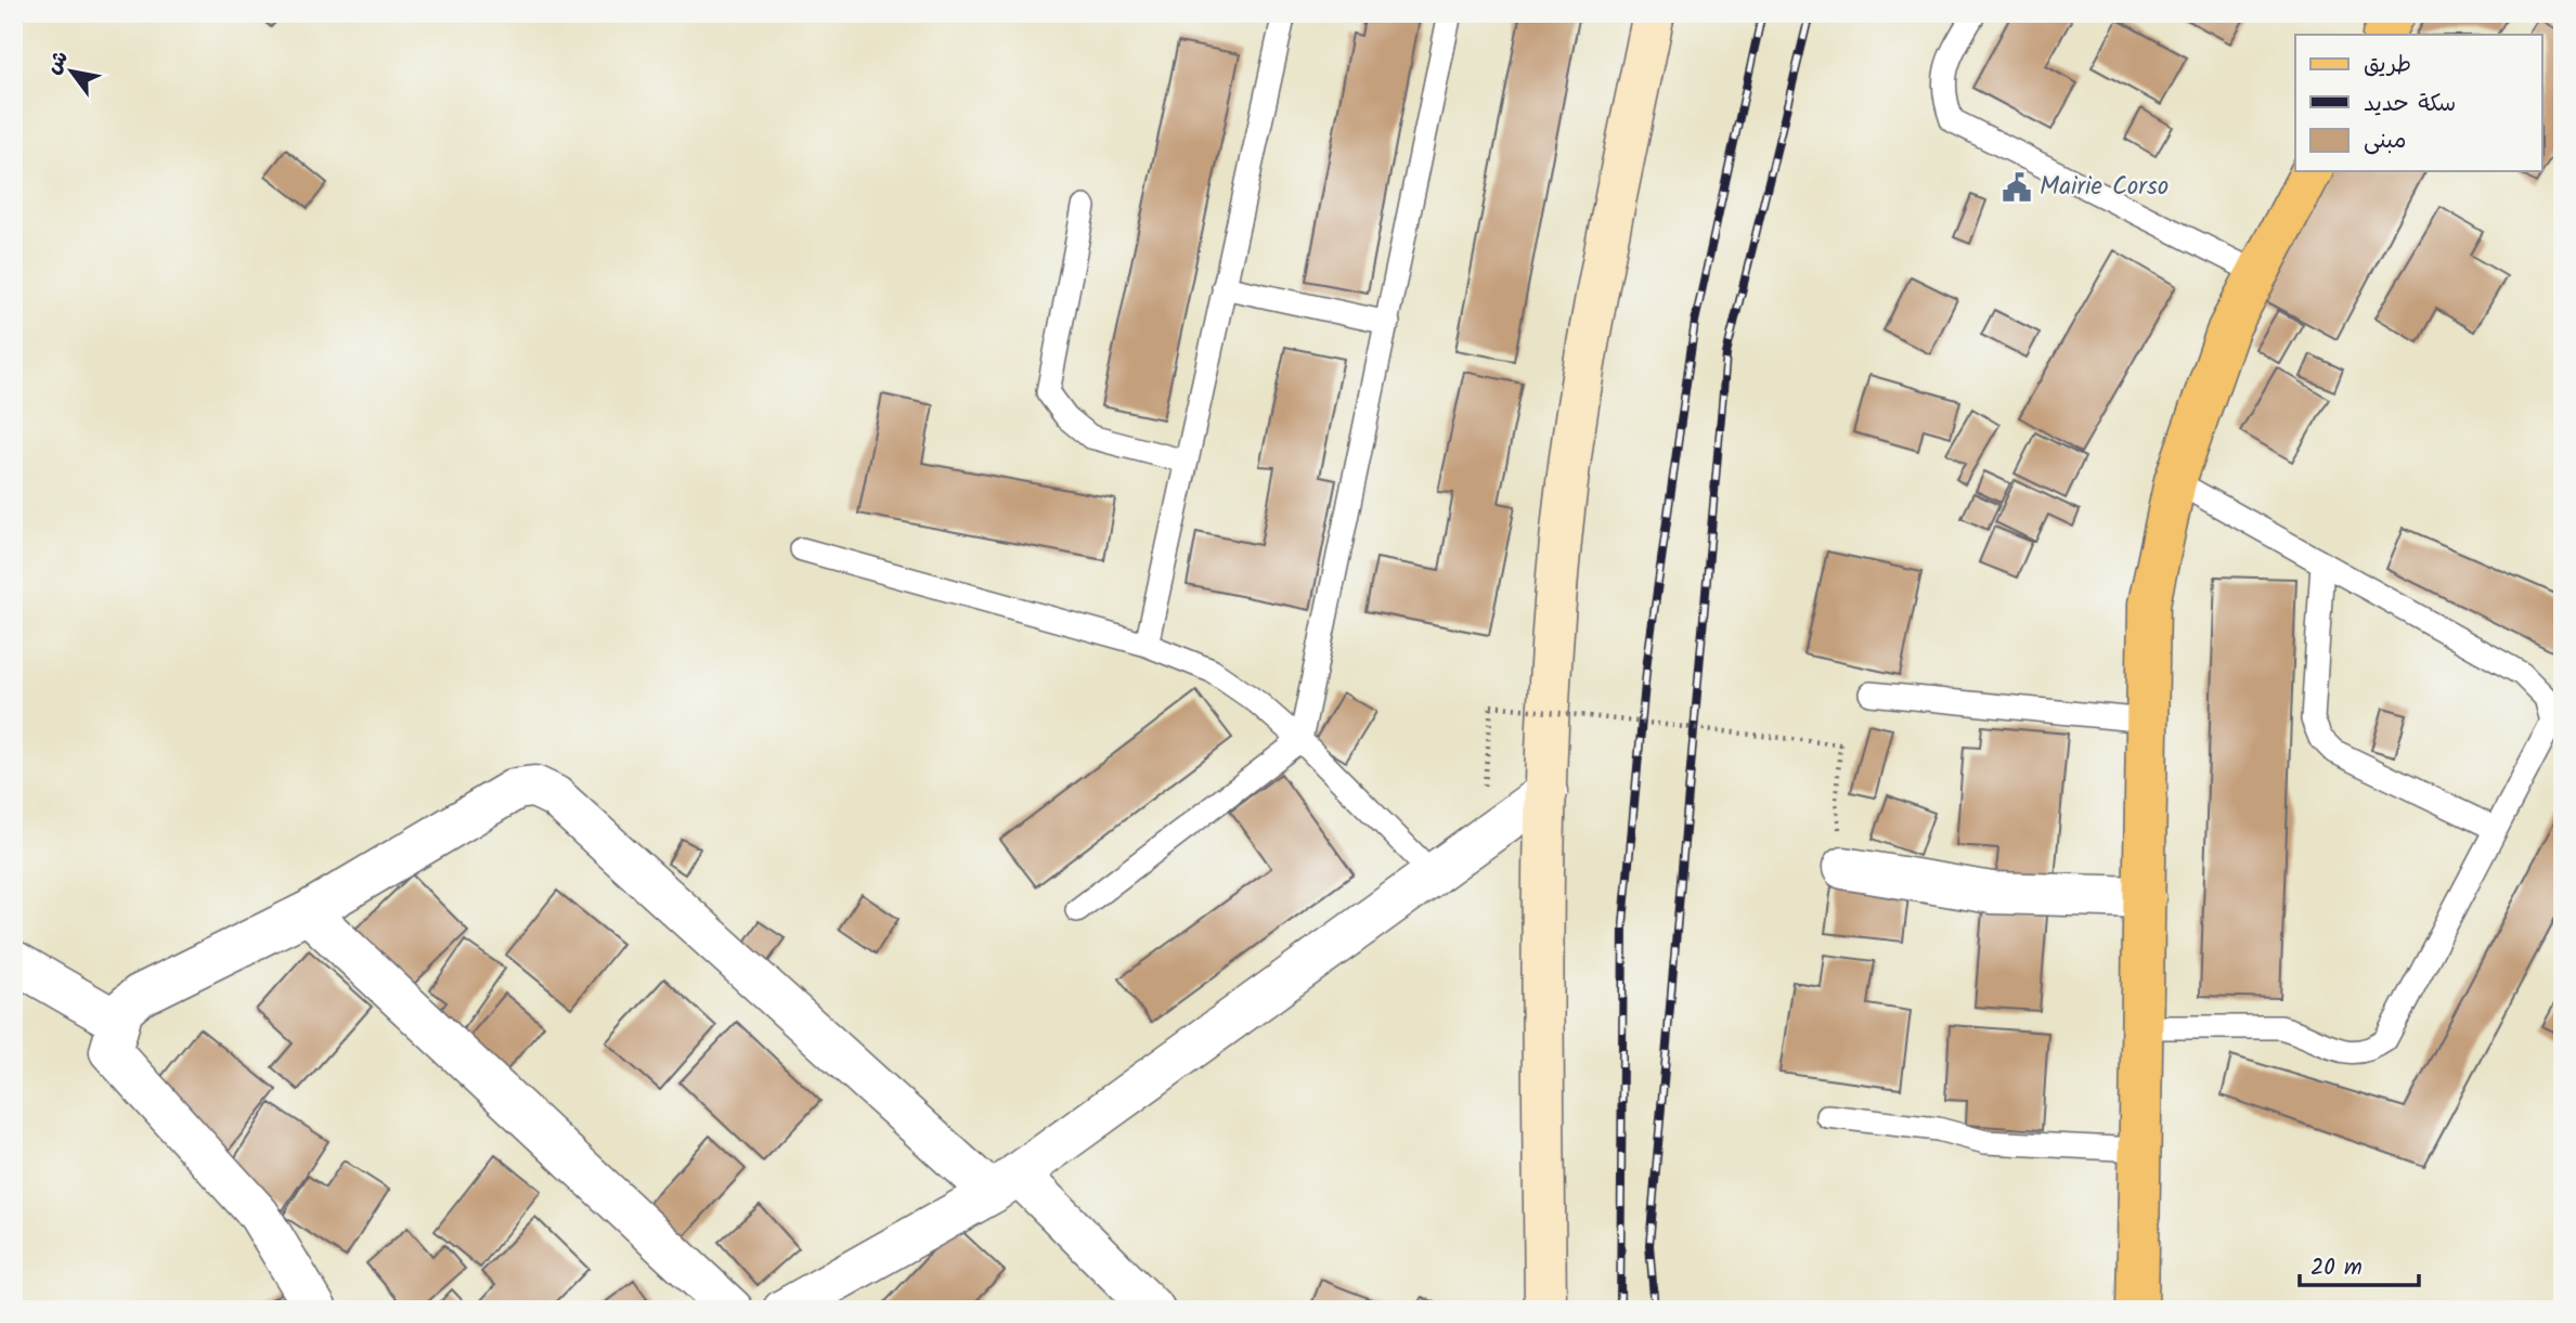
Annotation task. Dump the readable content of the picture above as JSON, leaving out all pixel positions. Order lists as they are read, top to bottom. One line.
{"places":{"public building":["Mairie Corso"]},"legend":["طريق","سكة حديد","مبنى"],"scale_bar":"20 m","north":"top left"}
